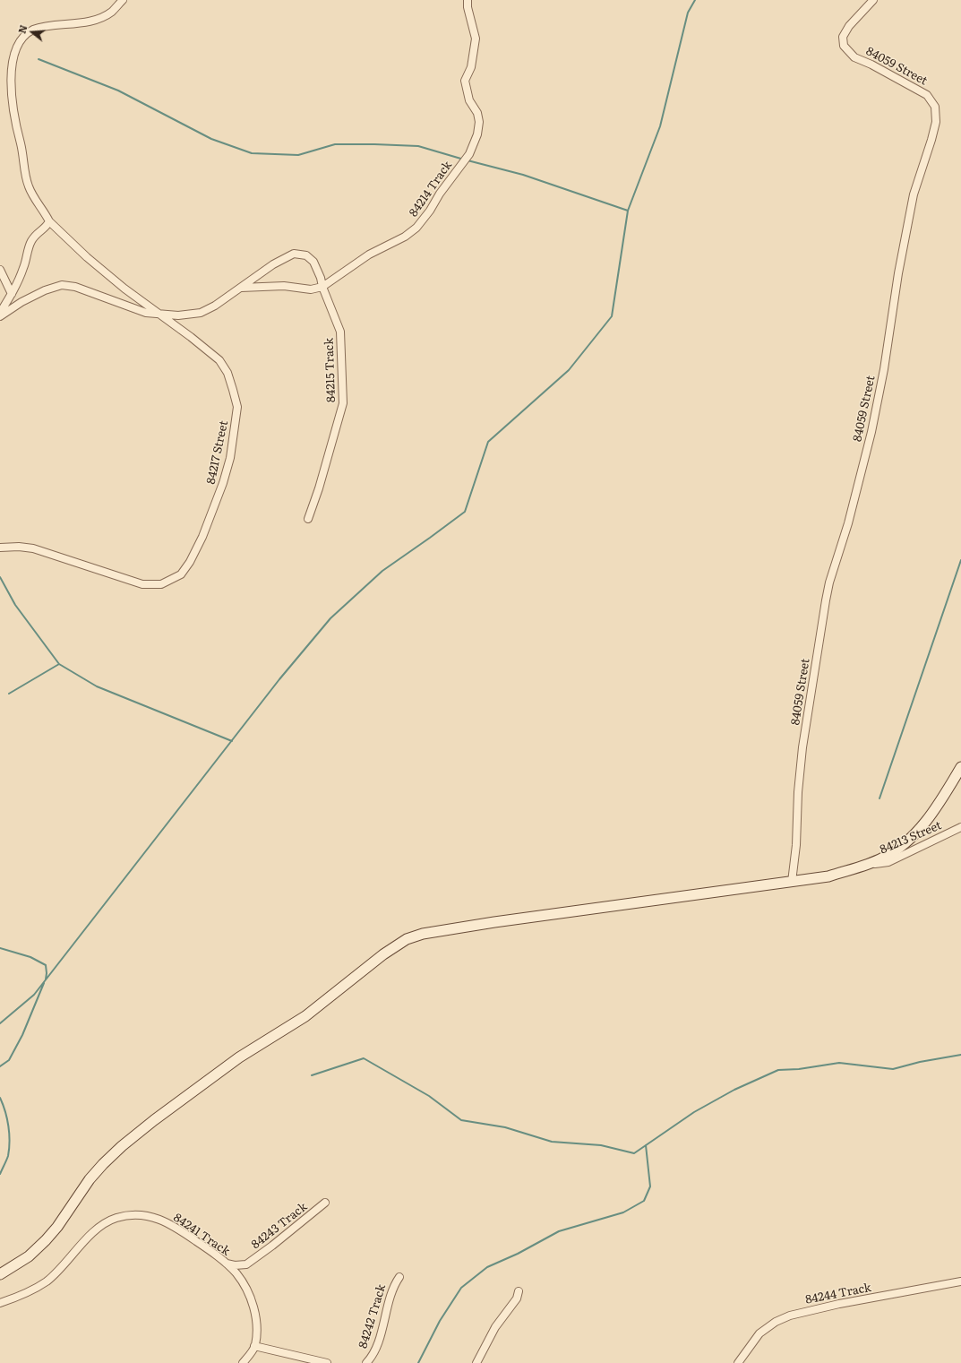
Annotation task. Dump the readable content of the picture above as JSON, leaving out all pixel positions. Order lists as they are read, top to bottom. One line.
{"streets":{"street":["84059 Street","84214 Track","84215 Track","84217 Street","84213 Street","84243 Track","84241 Track","84244 Track","84242 Track"]},"crossings":[["84214 Track","84215 Track"],["84215 Track","84217 Street"],["84243 Track","84241 Track"]],"north":"left"}
